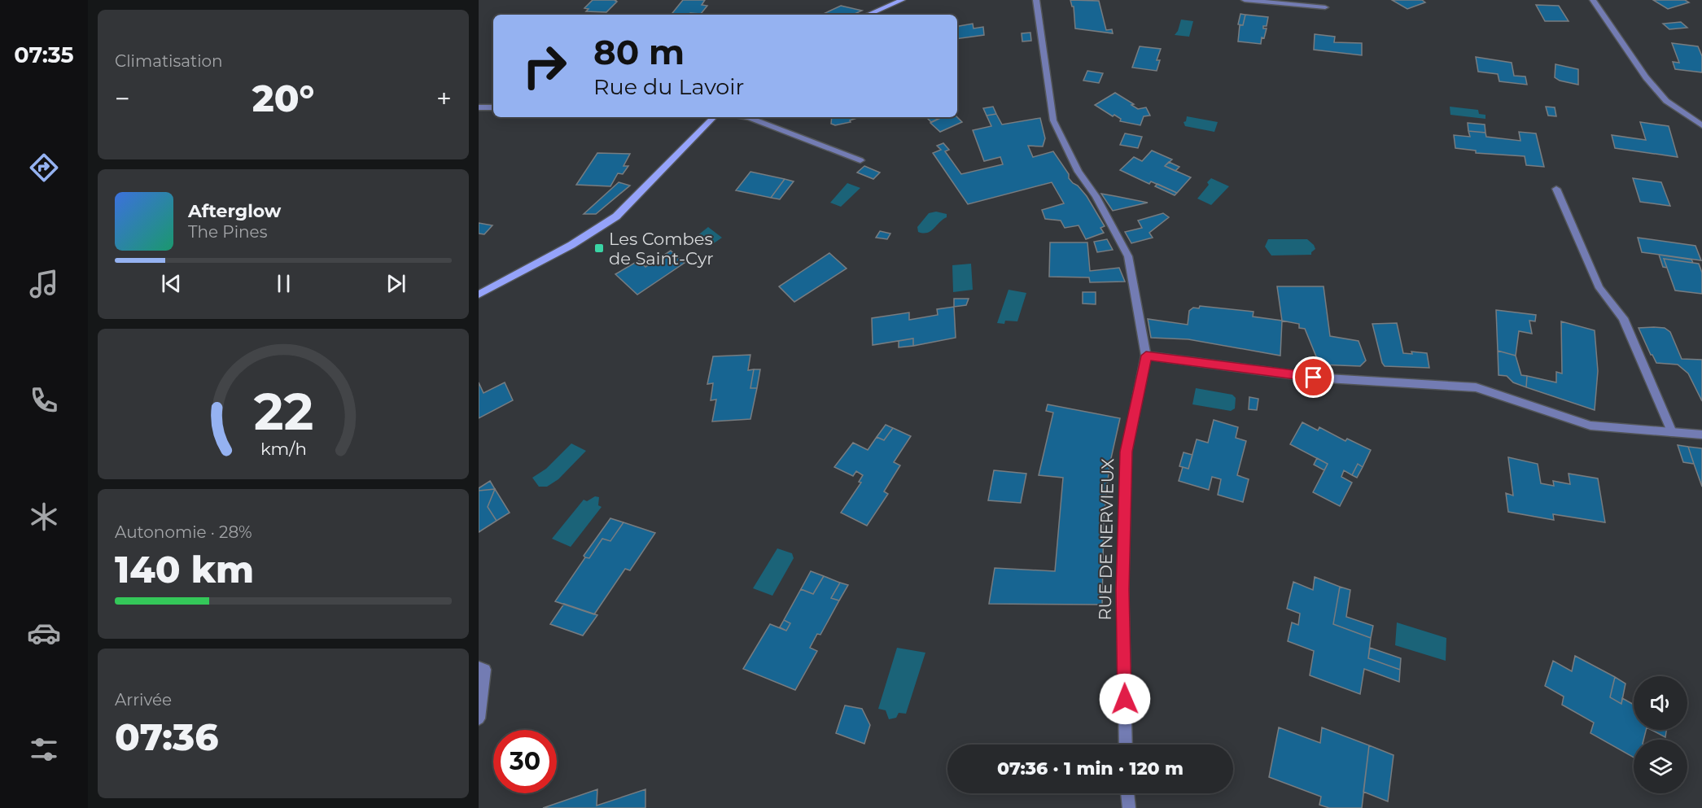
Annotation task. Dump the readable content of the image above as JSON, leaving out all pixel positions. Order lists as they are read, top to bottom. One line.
{"streets":{"street":["RUE DE NERVIEUX"]},"places":{"transit":["Les Combes de Saint-Cyr"]},"page":{"tabs":"07:35","tile":["Climatisation",["Autonomie · 28%","140 km"],["Arrivée","07:36"]],"turn":["80 m","Rue du Lavoir"],"heat":["−","20°","+"],"song":["Afterglow","The Pines"],"limit":"30","trip":"07:36 · 1 min · 120 m","gauge":["22","km/h"]}}
